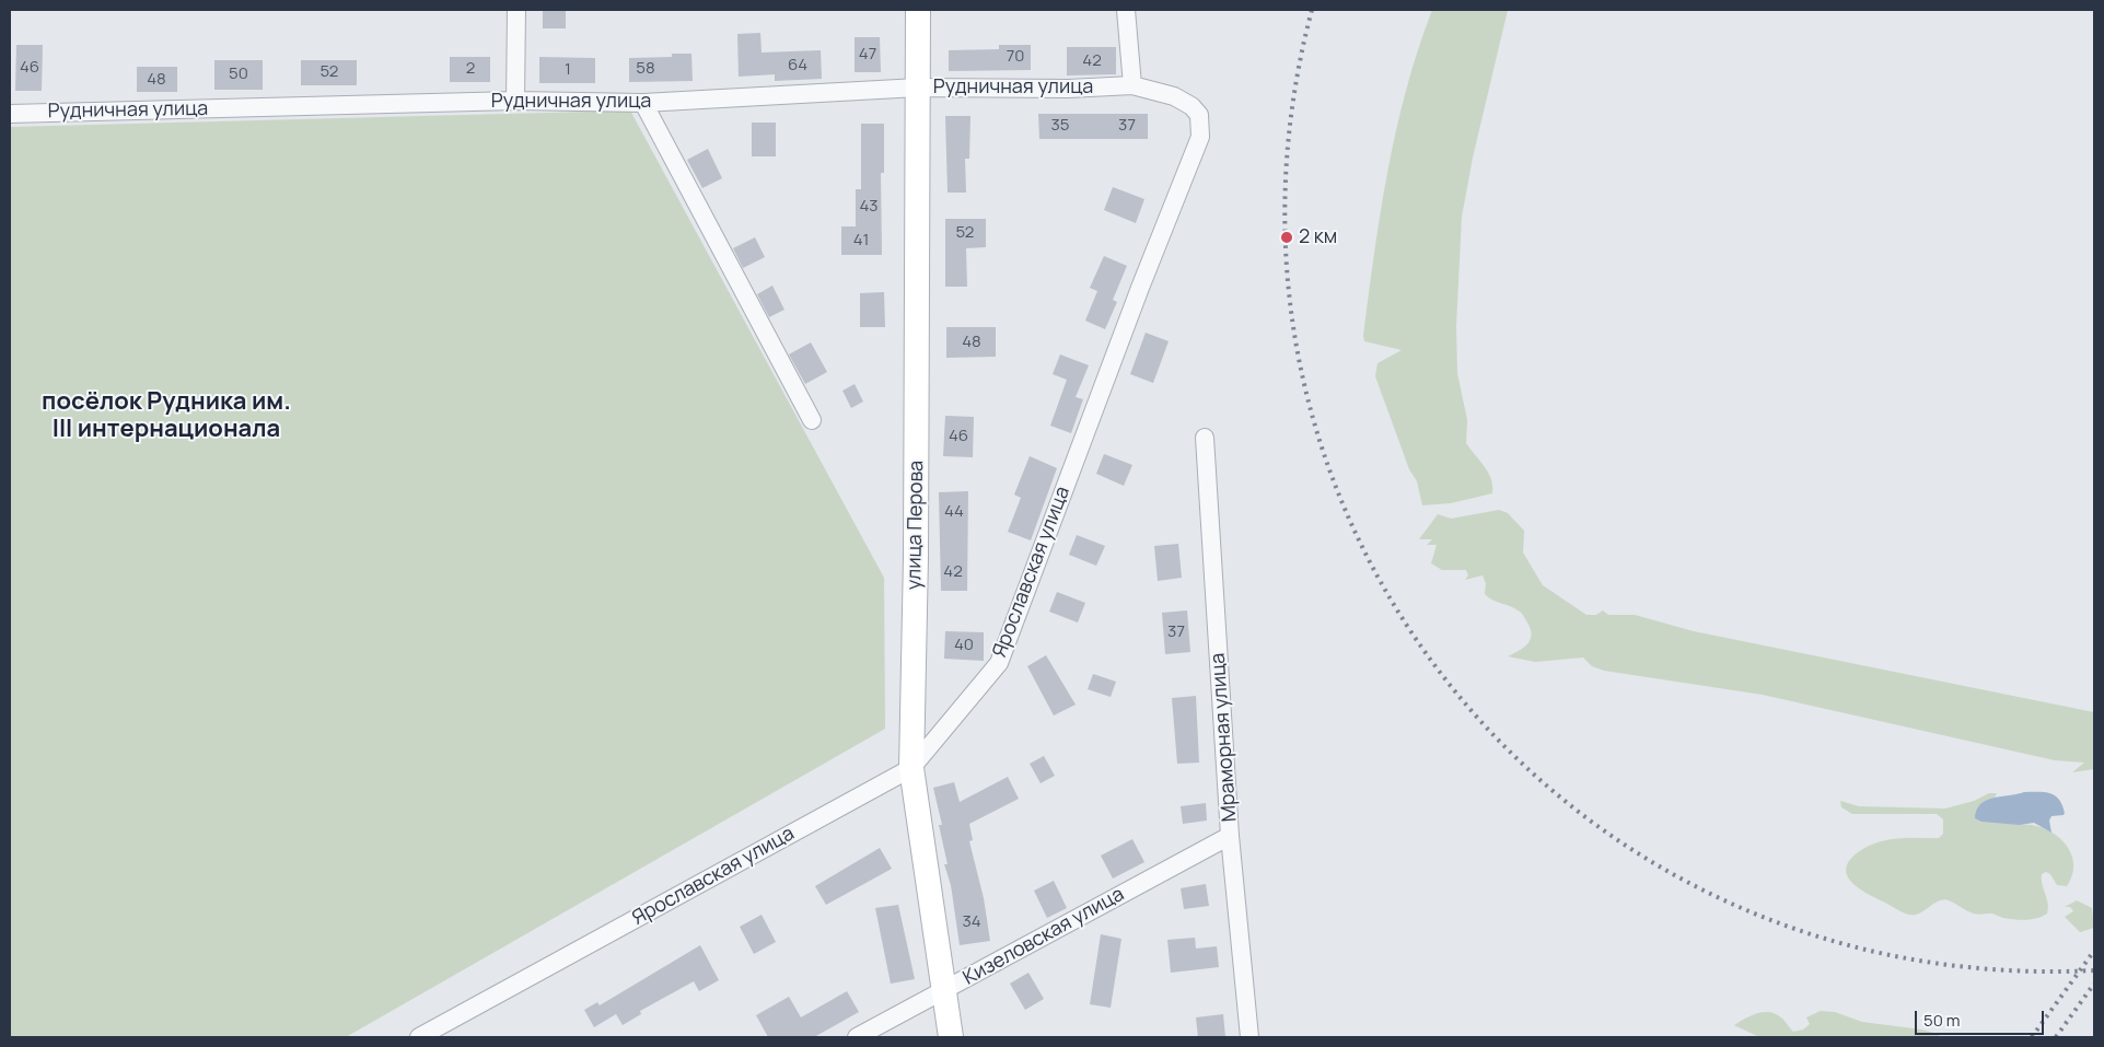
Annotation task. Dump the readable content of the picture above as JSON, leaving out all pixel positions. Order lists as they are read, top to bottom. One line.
{"streets":{"main road":["улица Перова"],"street":["Рудничная улица","Ярославская улица","Мраморная улица","Кизеловская улица"]},"crossings":[["Рудничная улица","улица Перова"],["Рудничная улица","Ярославская улица"],["улица Перова","Ярославская улица"],["улица Перова","Кизеловская улица"],["Мраморная улица","Кизеловская улица"]],"districts":["посёлок Рудника им. III интернационала"],"places":["2 км"],"house_numbers":["47","70","42","64","46","2","58","1","52","50","48","35","37","43","52","41","48","46","44","42","37","40","34"],"scale_bar":"50 m"}
